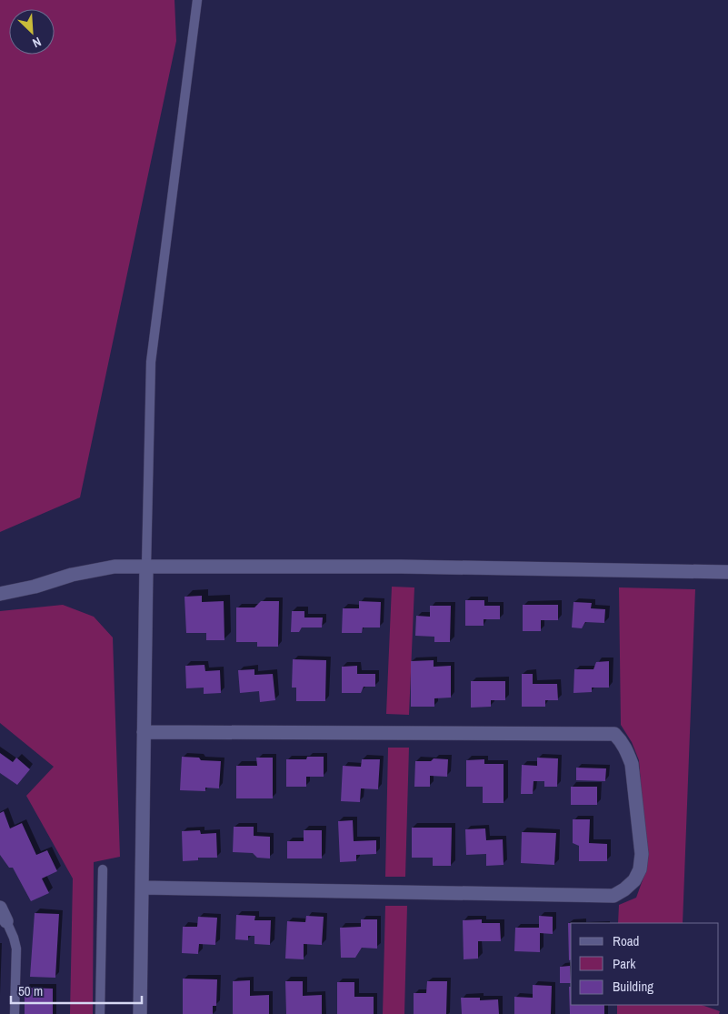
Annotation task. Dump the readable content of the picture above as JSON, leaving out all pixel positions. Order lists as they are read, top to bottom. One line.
{"legend":["Road","Park","Building"],"scale_bar":"50 m","north":"bottom right"}
